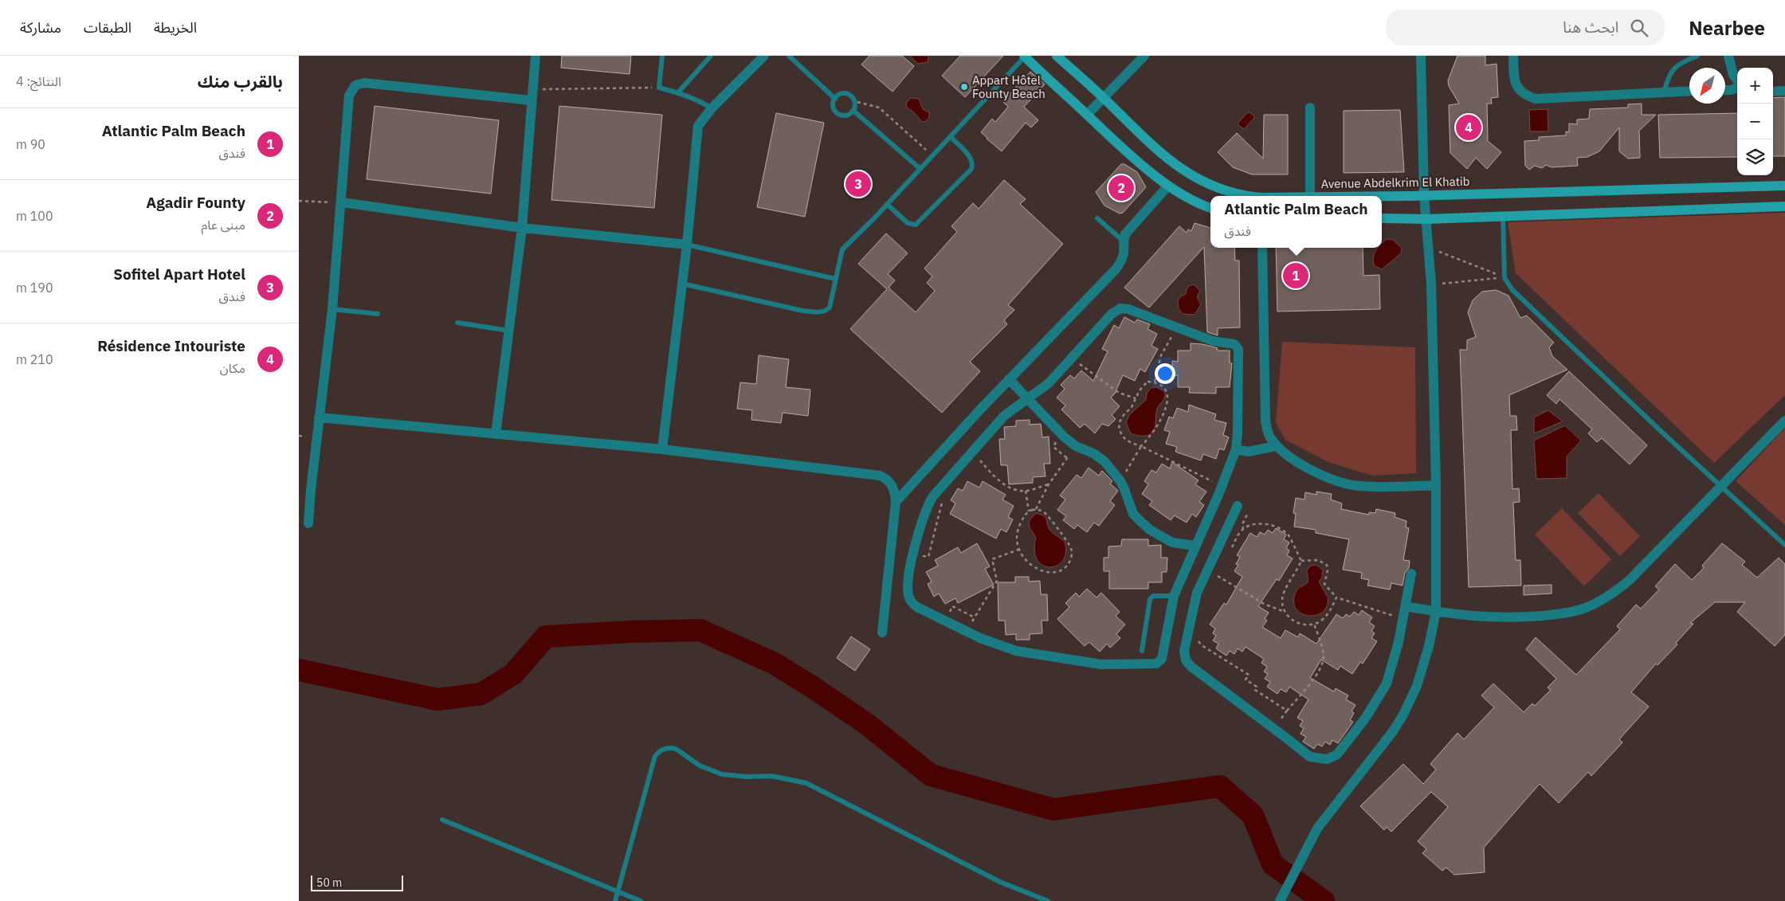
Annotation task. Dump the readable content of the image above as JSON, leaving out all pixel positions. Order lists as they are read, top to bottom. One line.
{"streets":{"street":["Avenue Abdelkrim El Khatib"]},"places":["Appart Hôtel Founty Beach"],"scale_bar":"50 m","north":"bottom left","page":{"header":"Nearbee","search":"ابحث هنا","nav":["الخريطة","الطبقات","مشاركة"],"heading":["بالقرب منك","النتائج: 4"],"map_buttons":["+","−"],"list":[{"mark":"1","name":"Atlantic Palm Beach","note":"فندق","value":"90 m"},{"mark":"2","name":"Agadir Founty","note":"مبنى عام","value":"100 m"},{"mark":"3","name":"Sofitel Apart Hotel","note":"فندق","value":"190 m"},{"mark":"4","name":"Résidence Intouriste","note":"مكان","value":"210 m"}],"pins":["4","3","2","1"],"popup":["Atlantic Palm Beach","فندق"],"scale":"50 m"}}
